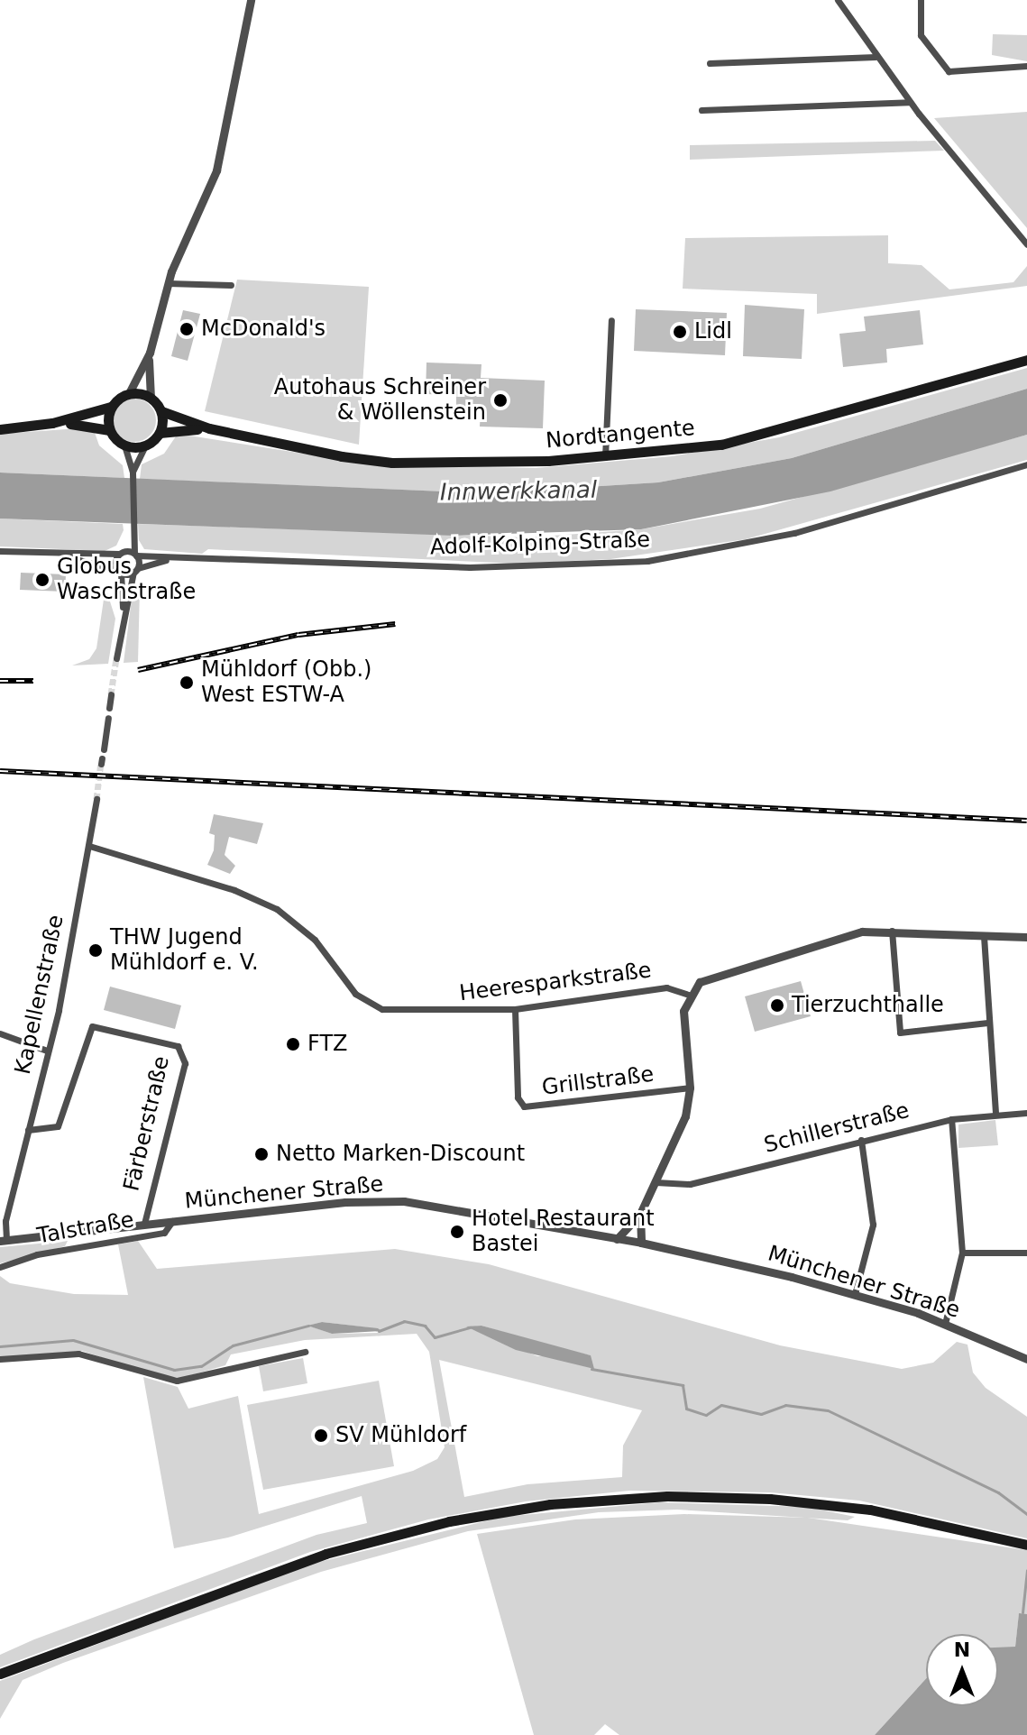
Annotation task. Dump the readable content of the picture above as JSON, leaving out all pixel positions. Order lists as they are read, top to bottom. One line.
{"streets":{"main road":["Nordtangente"],"street":["Adolf-Kolping-Straße","Heeresparkstraße","Kapellenstraße","Grillstraße","Färberstraße","Schillerstraße","Münchener Straße","Talstraße"]},"crossings":[["Heeresparkstraße","Kapellenstraße"],["Heeresparkstraße","Grillstraße"],["Kapellenstraße","Färberstraße"],["Kapellenstraße","Münchener Straße"],["Färberstraße","Münchener Straße"],["Münchener Straße","Talstraße"]],"water":["Innwerkkanal"],"places":["McDonald's","Lidl","Autohaus Schreiner & Wöllenstein","Globus Waschstraße","Mühldorf (Obb.) West ESTW-A","THW Jugend Mühldorf e. V.","Tierzuchthalle","FTZ","Netto Marken-Discount","Hotel Restaurant Bastei","SV Mühldorf"],"north":"top"}
